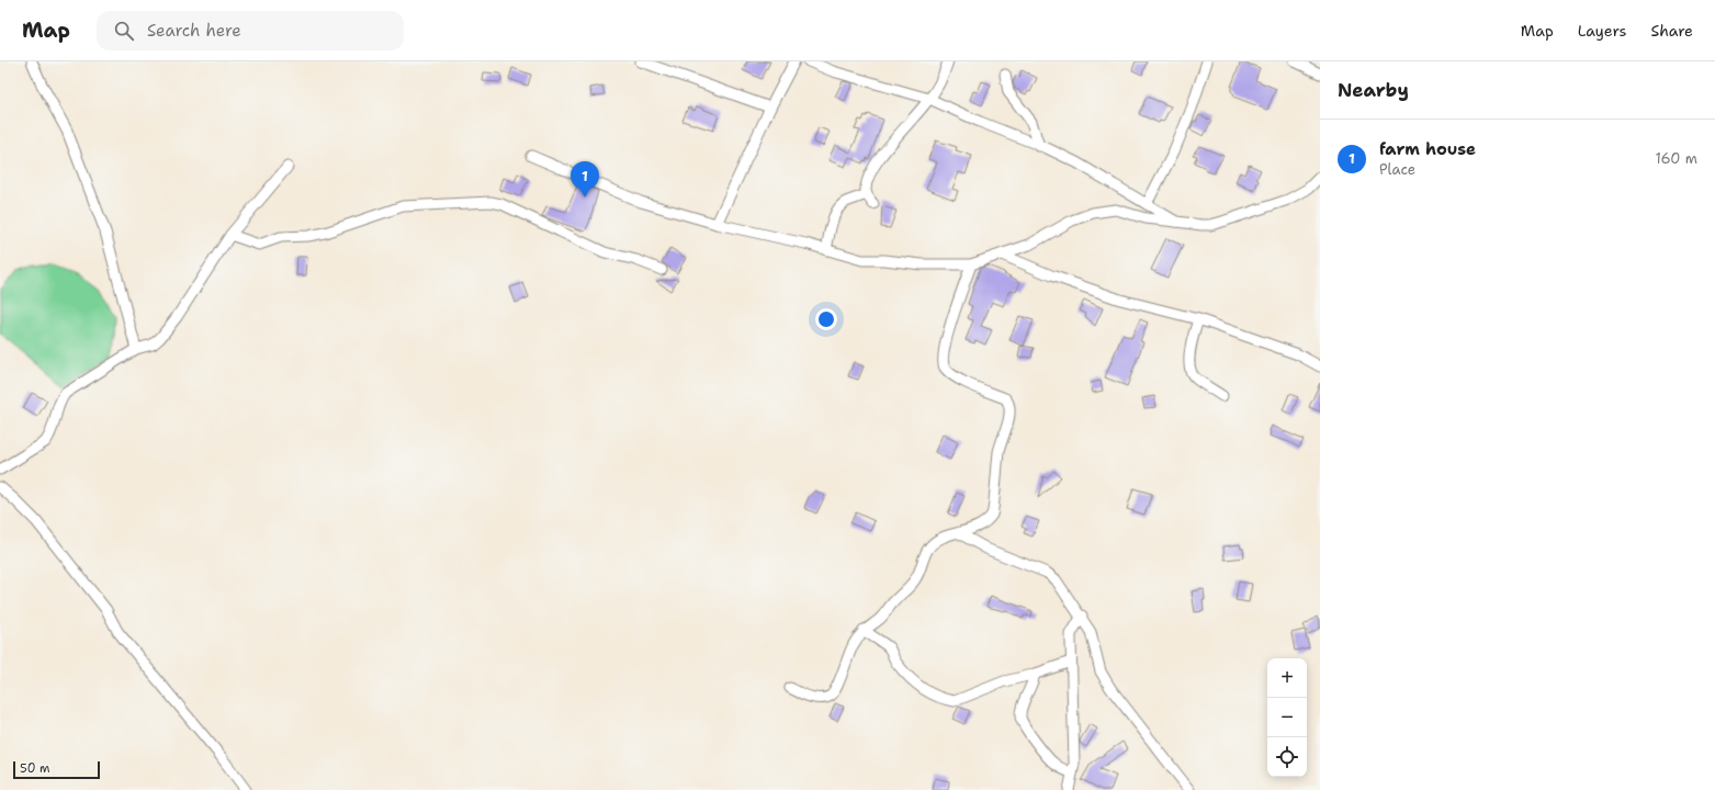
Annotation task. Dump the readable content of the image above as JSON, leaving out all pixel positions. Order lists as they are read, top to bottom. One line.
{"scale_bar":"50 m","page":{"header":"Map","search":"Search here","nav":["Map","Layers","Share"],"heading":"Nearby","list":[{"mark":"1","name":"farm house","note":"Place","value":"160 m"}],"pins":"1","map_buttons":["+","−"],"scale":"50 m"}}
